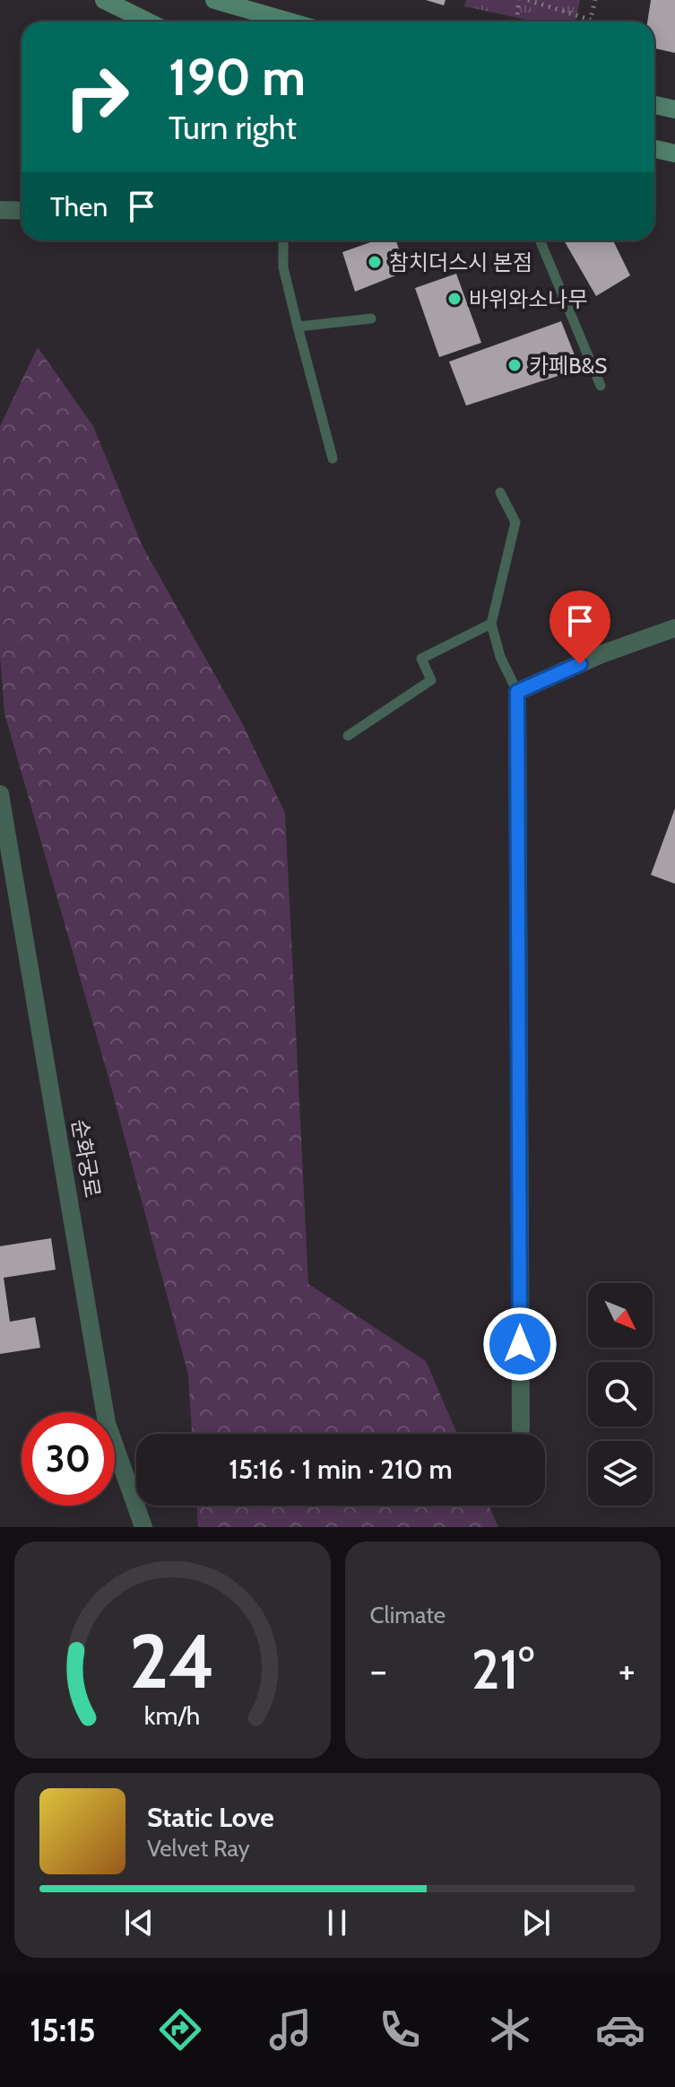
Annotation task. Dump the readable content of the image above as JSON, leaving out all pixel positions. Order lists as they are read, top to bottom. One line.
{"streets":{"street":["순화궁로"]},"places":["참치더스시 본점","바위와소나무","카페B&S"],"north":"bottom right","page":{"turn":["190 m","Turn right"],"then":"Then","limit":"30","trip":"15:16 · 1 min · 210 m","tile":"Climate","heat":["−","21°","+"],"song":["Static Love","Velvet Ray"],"tabs":"15:15","gauge":["24","km/h"]}}
